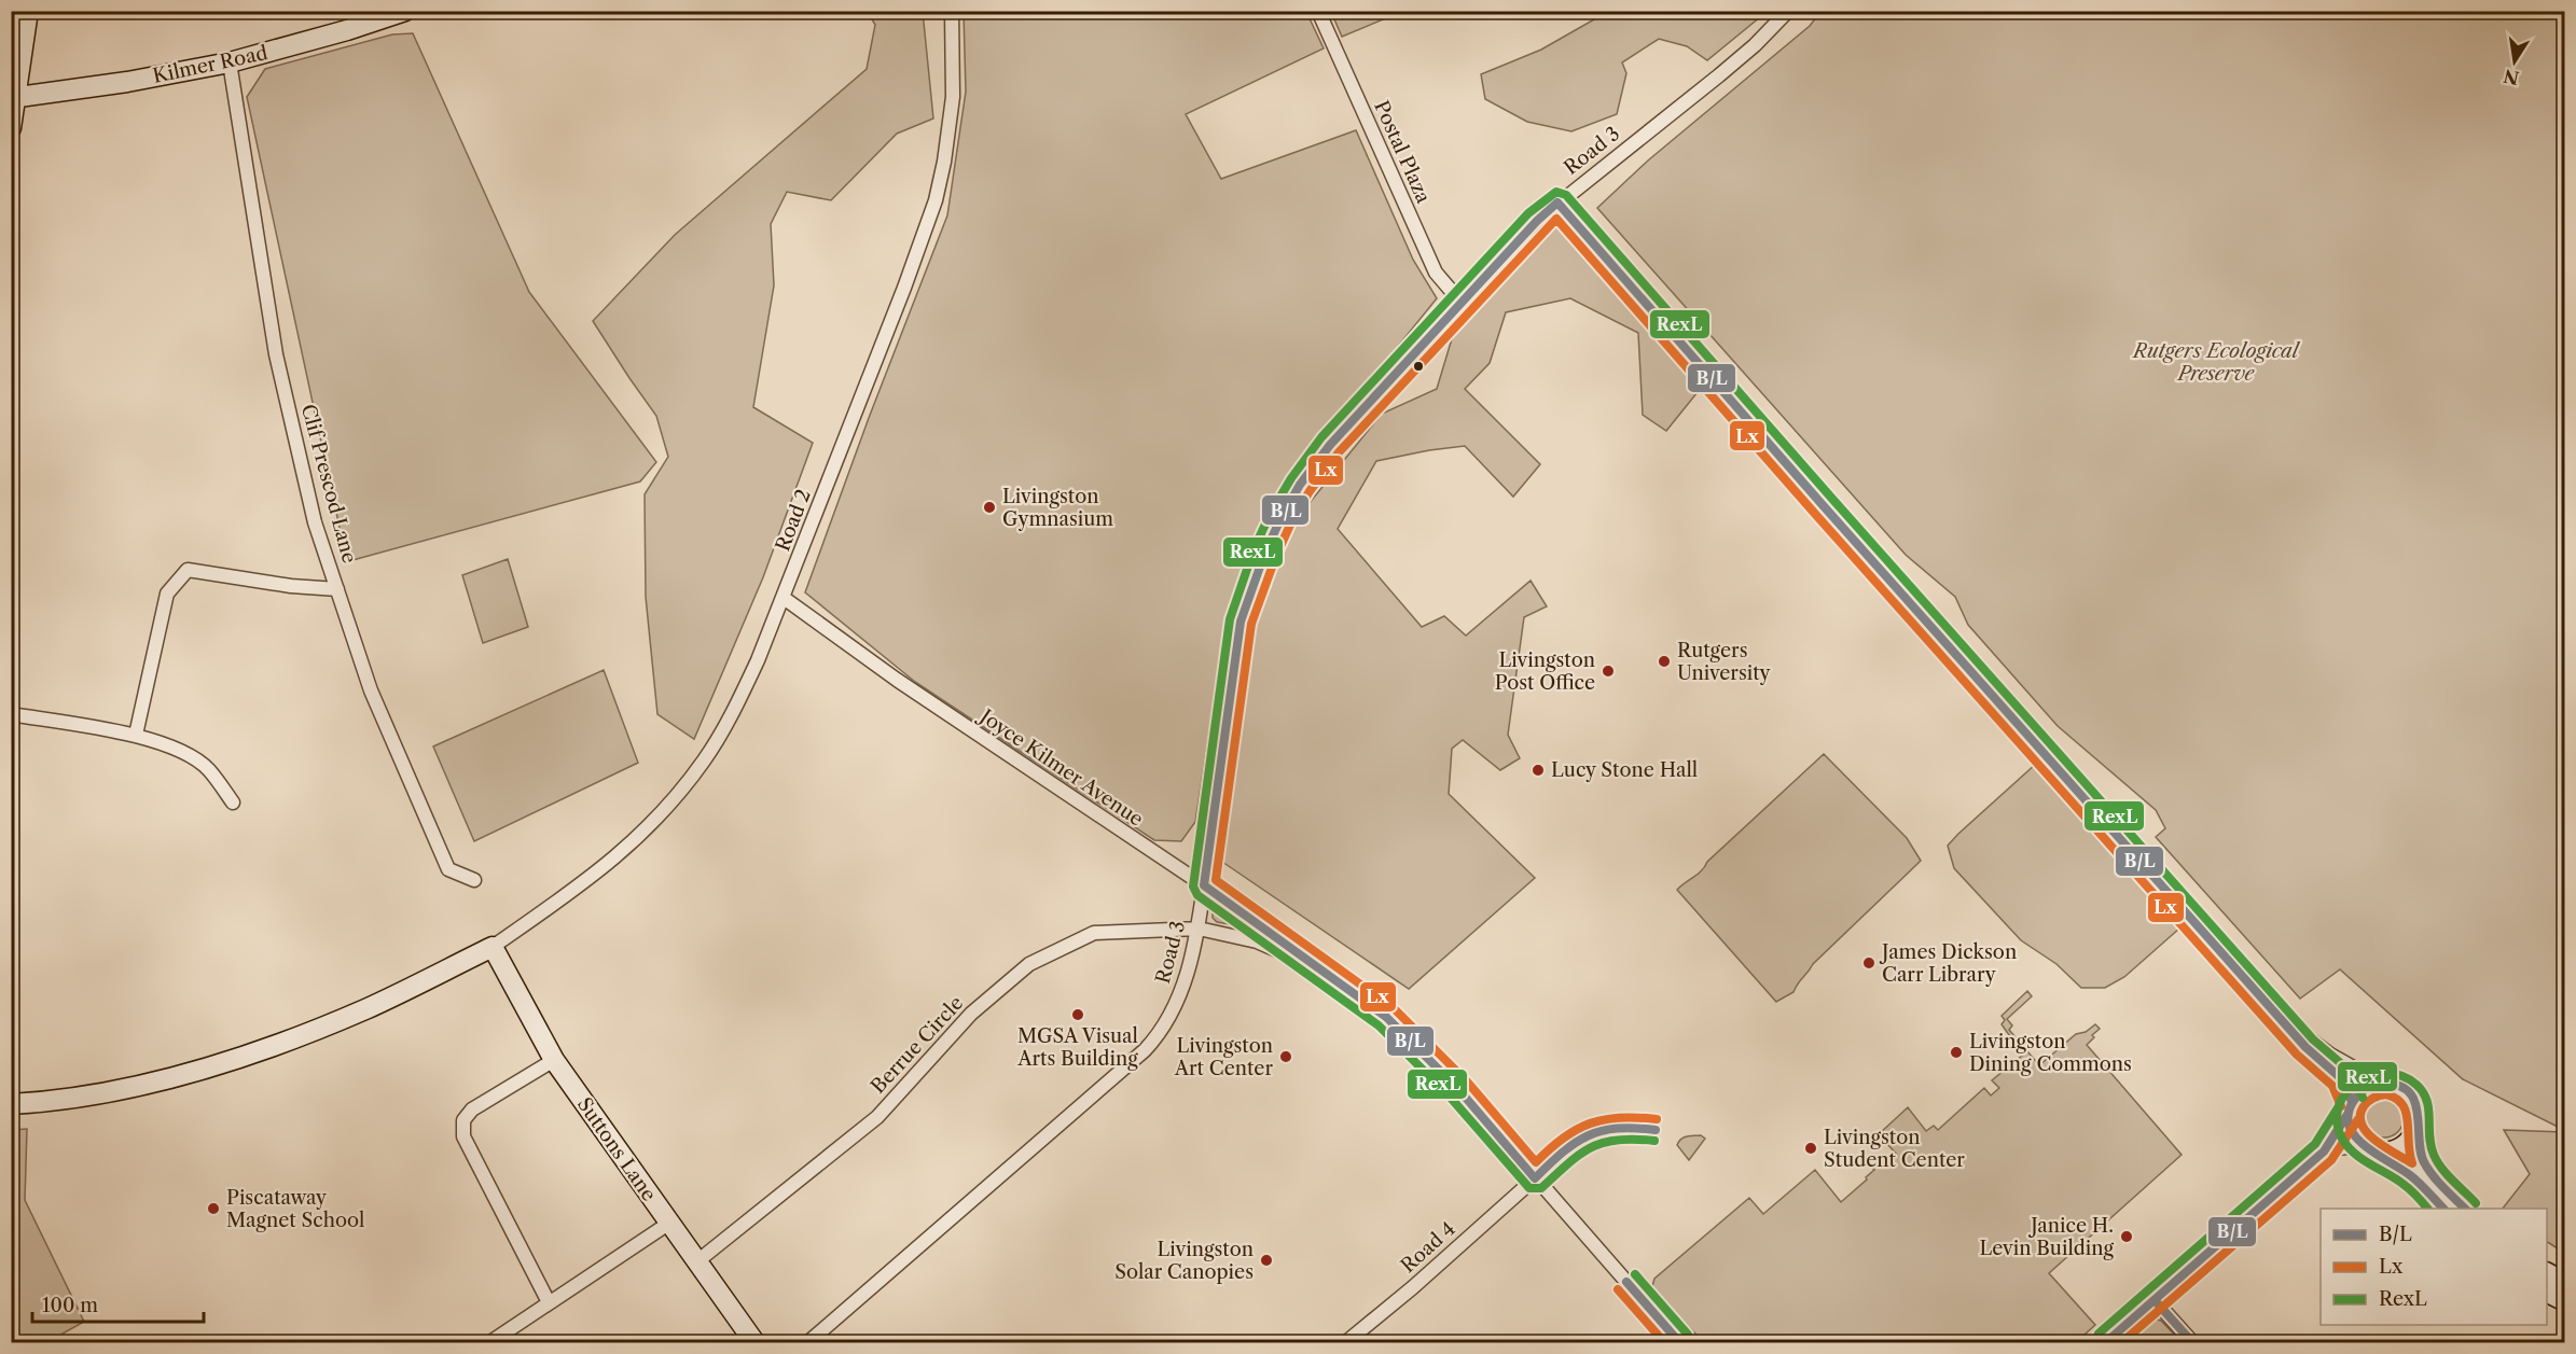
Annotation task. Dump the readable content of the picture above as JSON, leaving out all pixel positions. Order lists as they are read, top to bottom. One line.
{"streets":{"street":["Kilmer Road","Road 3","Postal Plaza","Clif Prescod Lane","Road 2","Joyce Kilmer Avenue","Berrue Circle","Suttons Lane","Road 4"]},"crossings":[["Kilmer Road","Clif Prescod Lane"],["Road 3","Postal Plaza"],["Road 3","Joyce Kilmer Avenue"],["Road 3","Berrue Circle"],["Road 2","Joyce Kilmer Avenue"],["Road 2","Suttons Lane"],["Joyce Kilmer Avenue","Berrue Circle"],["Joyce Kilmer Avenue","Road 4"],["Berrue Circle","Suttons Lane"]],"parks":["Rutgers Ecological Preserve"],"places":["Livingston Gymnasium","Rutgers University","Livingston Post Office","Lucy Stone Hall","James Dickson Carr Library","MGSA Visual Arts Building","Livingston Dining Commons","Livingston Art Center","Livingston Student Center","Piscataway Magnet School","Janice H. Levin Building","Livingston Solar Canopies"],"lines":["transit line RexL","transit line B/L","transit line Lx"],"legend":["B/L","Lx","RexL"],"scale_bar":"100 m","north":"bottom"}
